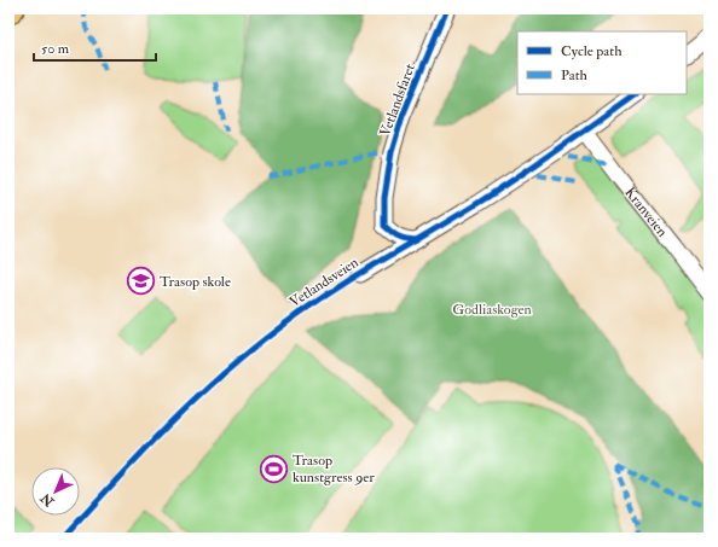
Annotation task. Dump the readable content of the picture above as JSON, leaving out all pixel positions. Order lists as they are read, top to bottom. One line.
{"streets":{"street":["Vetlandsfaret","Kranveien","Vetlandsveien"]},"crossings":[["Vetlandsfaret","Vetlandsveien"],["Kranveien","Vetlandsveien"]],"parks":["Godliaskogen"],"places":{"school or university":["Trasop skole"],"sports":["Trasop kunstgress 9er"]},"legend":["Cycle path","Path"],"scale_bar":"50 m","north":"bottom left"}
